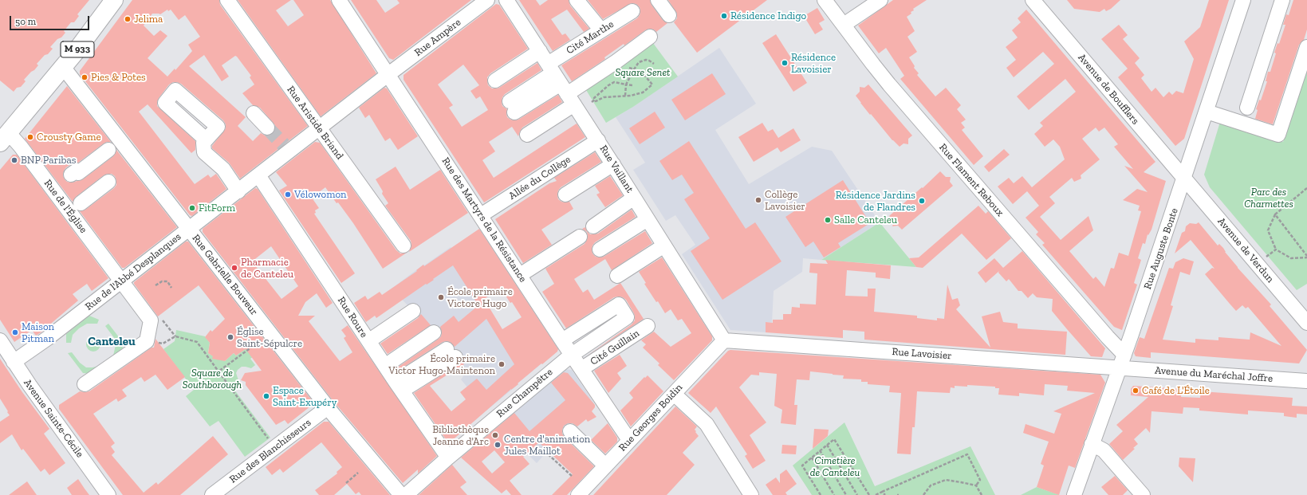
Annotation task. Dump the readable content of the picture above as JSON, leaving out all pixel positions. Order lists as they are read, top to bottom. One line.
{"streets":{"main road":["M 933"],"street":["Rue Ampère","Cité Marthe","Avenue de Boufflers","Rue Aristide Briand","Rue Vaillant","Allée du Collège","Rue Flament Reboux","Rue de l'Église","Rue des Martyrs de la Résistance","Rue Auguste Bonte","Avenue de Verdun","Rue de l'Abbé Desplanques","Rue Gabrielle Bouveur","Rue Roure","Cité Guillain","Rue Lavoisier","Avenue du Maréchal Joffre","Rue Champêtre","Rue Georges Boidin","Avenue Sainte-Cécile","Rue des Blanchisseurs"]},"crossings":[["Rue Ampère","Rue des Martyrs de la Résistance"],["Rue Ampère","Rue de l'Abbé Desplanques"],["Cité Marthe","Rue Vaillant"],["M 933","Rue de l'Église"],["M 933","Rue Gabrielle Bouveur"],["Avenue de Boufflers","Rue Auguste Bonte"],["Avenue de Boufflers","Avenue de Verdun"],["Rue Aristide Briand","Rue de l'Abbé Desplanques"],["Rue Vaillant","Allée du Collège"],["Rue Vaillant","Rue Lavoisier"],["Rue Vaillant","Rue Georges Boidin"],["Allée du Collège","Rue des Martyrs de la Résistance"],["Rue Flament Reboux","Rue Auguste Bonte"],["Rue Flament Reboux","Rue Lavoisier"],["Rue Flament Reboux","Avenue du Maréchal Joffre"],["Rue de l'Église","Rue de l'Abbé Desplanques"],["Rue des Martyrs de la Résistance","Rue de l'Abbé Desplanques"],["Rue des Martyrs de la Résistance","Cité Guillain"],["Rue des Martyrs de la Résistance","Rue Champêtre"],["Rue des Martyrs de la Résistance","Rue Georges Boidin"],["Rue Auguste Bonte","Avenue de Verdun"],["Rue Auguste Bonte","Rue Lavoisier"],["Rue Auguste Bonte","Avenue du Maréchal Joffre"],["Rue de l'Abbé Desplanques","Rue Gabrielle Bouveur"],["Rue de l'Abbé Desplanques","Rue Roure"],["Rue de l'Abbé Desplanques","Avenue Sainte-Cécile"],["Rue Gabrielle Bouveur","Rue des Blanchisseurs"],["Rue Roure","Rue Champêtre"],["Rue Lavoisier","Avenue du Maréchal Joffre"],["Rue Lavoisier","Rue Georges Boidin"]],"districts":["Canteleu"],"parks":["Square Senet","Parc des Charmettes","Square de Southborough","Cimetière de Canteleu"],"places":["Résidence Indigo","Jelima","Résidence Lavoisier","Pies & Potes","Crousty Game","BNP Paribas","Vélowomon","Collège Lavoisier","Résidence Jardins de Flandres","FitForm","Salle Canteleu","Pharmacie de Canteleu","École primaire Victore Hugo","Maison Pitman","Église Saint-Sépulcre","École primaire Victor Hugo-Maintenon","Café de L'Étoile","Espace Saint-Exupéry","Bibliothèque Jeanne d'Arc","Centre d'animation Jules Maillot"],"scale_bar":"50 m"}
